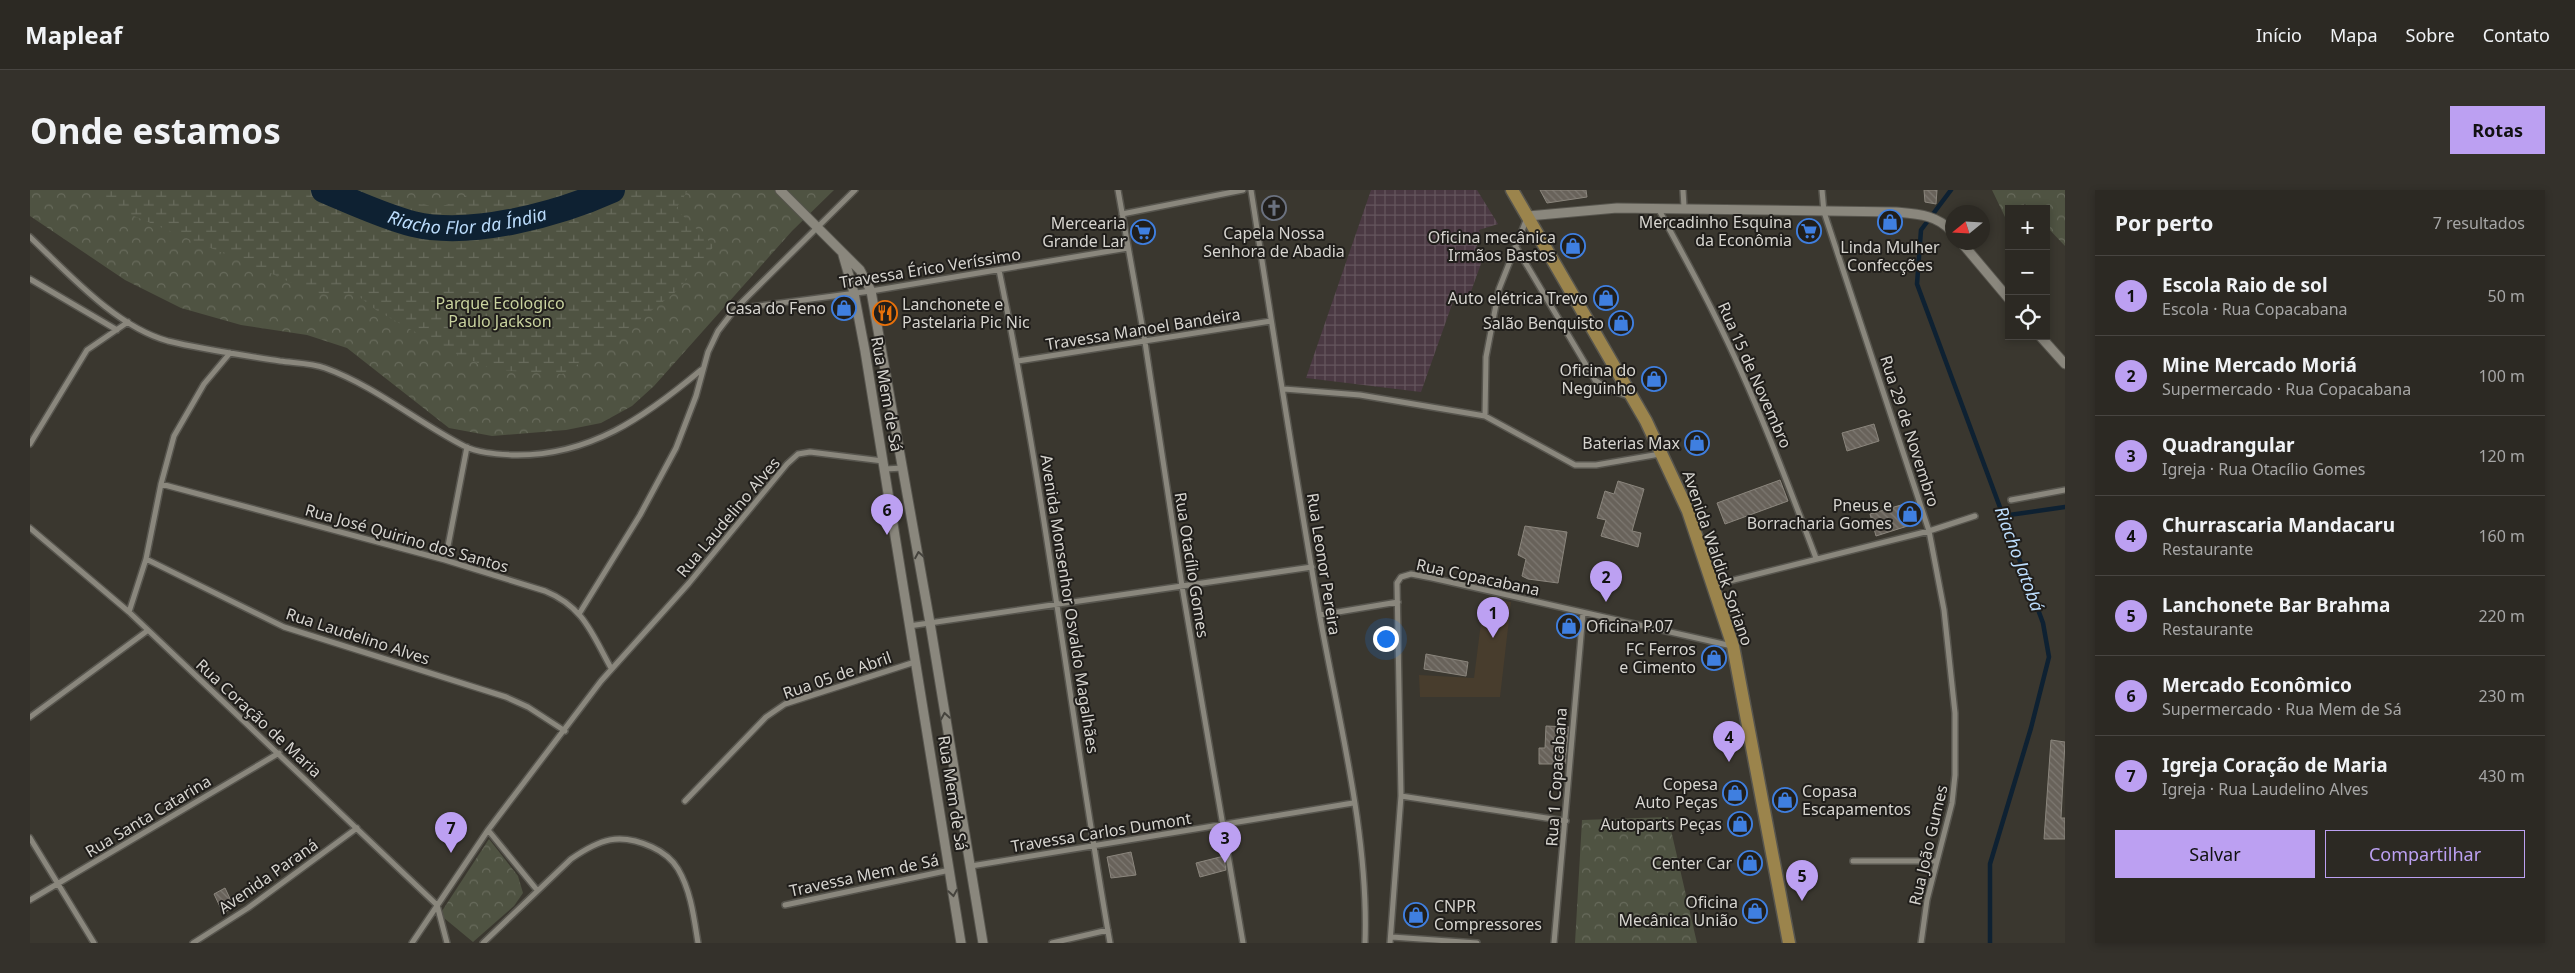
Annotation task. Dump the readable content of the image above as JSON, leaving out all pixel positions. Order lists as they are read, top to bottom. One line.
{"streets":{"main road":["Avenida Waldick Soriano"],"street":["Travessa Érico Veríssimo","Travessa Manoel Bandeira","Rua 15 de Novembro","Rua Mem de Sá","Rua 29 de Novembro","Rua Laudelino Alves","Rua José Quirino dos Santos","Rua Leonor Pereira","Rua Otacílio Gomes","Rua Copacabana","Avenida Monsenhor Osvaldo Magalhães","Rua 05 de Abril","Rua Coração de Maria","Rua 1 Copacabana","Rua Santa Catarina","Travessa Carlos Dumont","Rua João Gumes","Travessa Mem de Sá","Avenida Paraná"]},"crossings":[["Travessa Érico Veríssimo","Rua Mem de Sá"],["Travessa Érico Veríssimo","Rua Otacílio Gomes"],["Travessa Érico Veríssimo","Avenida Monsenhor Osvaldo Magalhães"],["Travessa Manoel Bandeira","Rua Leonor Pereira"],["Travessa Manoel Bandeira","Rua Otacílio Gomes"],["Travessa Manoel Bandeira","Avenida Monsenhor Osvaldo Magalhães"],["Rua Mem de Sá","Rua Laudelino Alves"],["Rua Mem de Sá","Rua 05 de Abril"],["Rua Mem de Sá","Travessa Carlos Dumont"],["Rua Mem de Sá","Travessa Mem de Sá"],["Rua 29 de Novembro","Rua João Gumes"],["Rua Laudelino Alves","Rua José Quirino dos Santos"],["Rua Laudelino Alves","Rua Coração de Maria"],["Avenida Waldick Soriano","Rua Copacabana"],["Rua Leonor Pereira","Travessa Carlos Dumont"],["Rua Otacílio Gomes","Travessa Carlos Dumont"],["Rua Copacabana","Rua 1 Copacabana"],["Avenida Monsenhor Osvaldo Magalhães","Travessa Carlos Dumont"],["Rua Coração de Maria","Rua Santa Catarina"],["Rua Coração de Maria","Avenida Paraná"]],"water":["Riacho Flor da Índia","Riacho Jatobá"],"parks":["Parque Ecologico Paulo Jackson"],"places":{"church":["Capela Nossa Senhora de Abadia"],"shop":["Linda Mulher Confecções","Oficina mecânica Irmãos Bastos","Auto elétrica Trevo","Casa do Feno","Salão Benquisto","Oficina do Neguinho","Baterias Max","Pneus e Borracharia Gomes","Oficina P.07","FC Ferros e Cimento","Copesa Auto Peças","Copasa Escapamentos","Autoparts Peças","Center Car","Oficina Mecânica União","CNPR Compressores"],"supermarket":["Mercadinho Esquina da Econômia","Mercearia Grande Lar"],"restaurant":["Lanchonete e Pastelaria Pic Nic"]},"north":"left","page":{"header":"Mapleaf","nav":["Início","Mapa","Sobre","Contato"],"buttons":["Rotas",["Salvar","Compartilhar"]],"title":"Onde estamos","heading":["Por perto","7 resultados"],"map_buttons":["+","−"],"list":[{"mark":"1","name":"Escola Raio de sol","note":"Escola · Rua Copacabana","value":"50 m"},{"mark":"2","name":"Mine Mercado Moriá","note":"Supermercado · Rua Copacabana","value":"100 m"},{"mark":"3","name":"Quadrangular","note":"Igreja · Rua Otacílio Gomes","value":"120 m"},{"mark":"4","name":"Churrascaria Mandacaru","note":"Restaurante","value":"160 m"},{"mark":"5","name":"Lanchonete Bar Brahma","note":"Restaurante","value":"220 m"},{"mark":"6","name":"Mercado Econômico","note":"Supermercado · Rua Mem de Sá","value":"230 m"},{"mark":"7","name":"Igreja Coração de Maria","note":"Igreja · Rua Laudelino Alves","value":"430 m"}],"pins":["6","2","1","4","7","3","5"]}}
